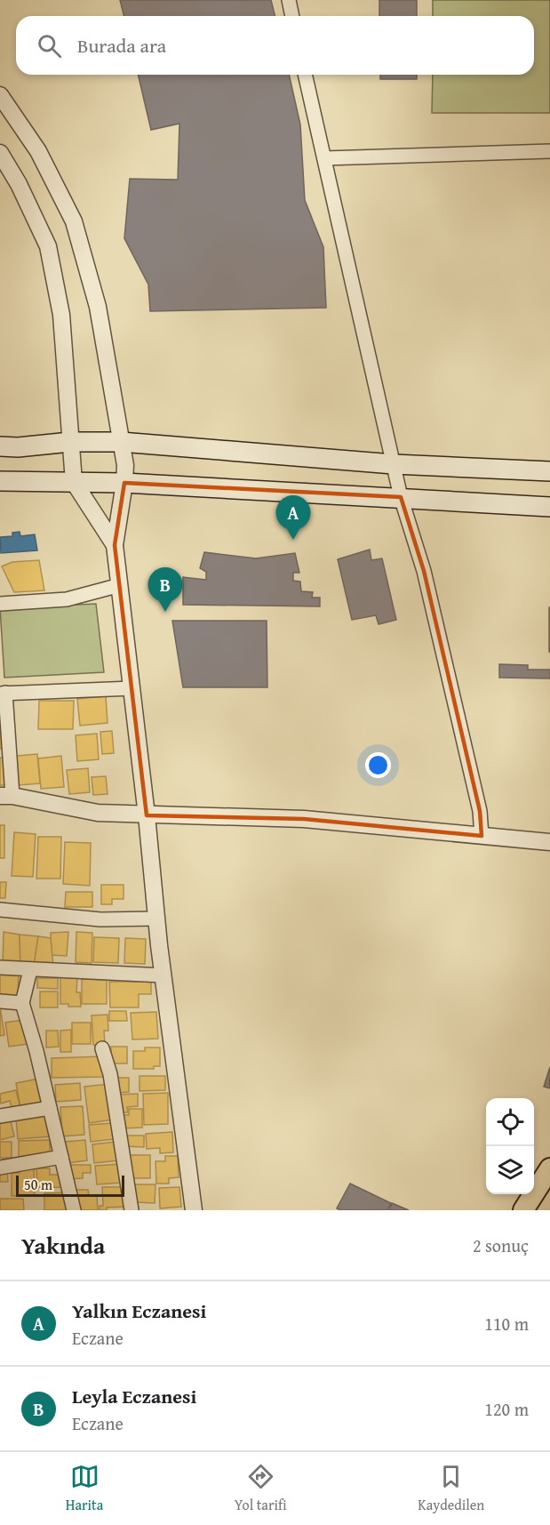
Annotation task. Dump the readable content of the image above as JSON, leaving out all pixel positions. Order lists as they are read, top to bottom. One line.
{"scale_bar":"50 m","page":{"search":"Burada ara","pins":["A","B"],"scale":"50 m","heading":["Yakında","2 sonuç"],"list":[{"mark":"A","name":"Yalkın Eczanesi","note":"Eczane","value":"110 m"},{"mark":"B","name":"Leyla Eczanesi","note":"Eczane","value":"120 m"}],"nav":["Harita","Yol tarifi","Kaydedilen"]}}
